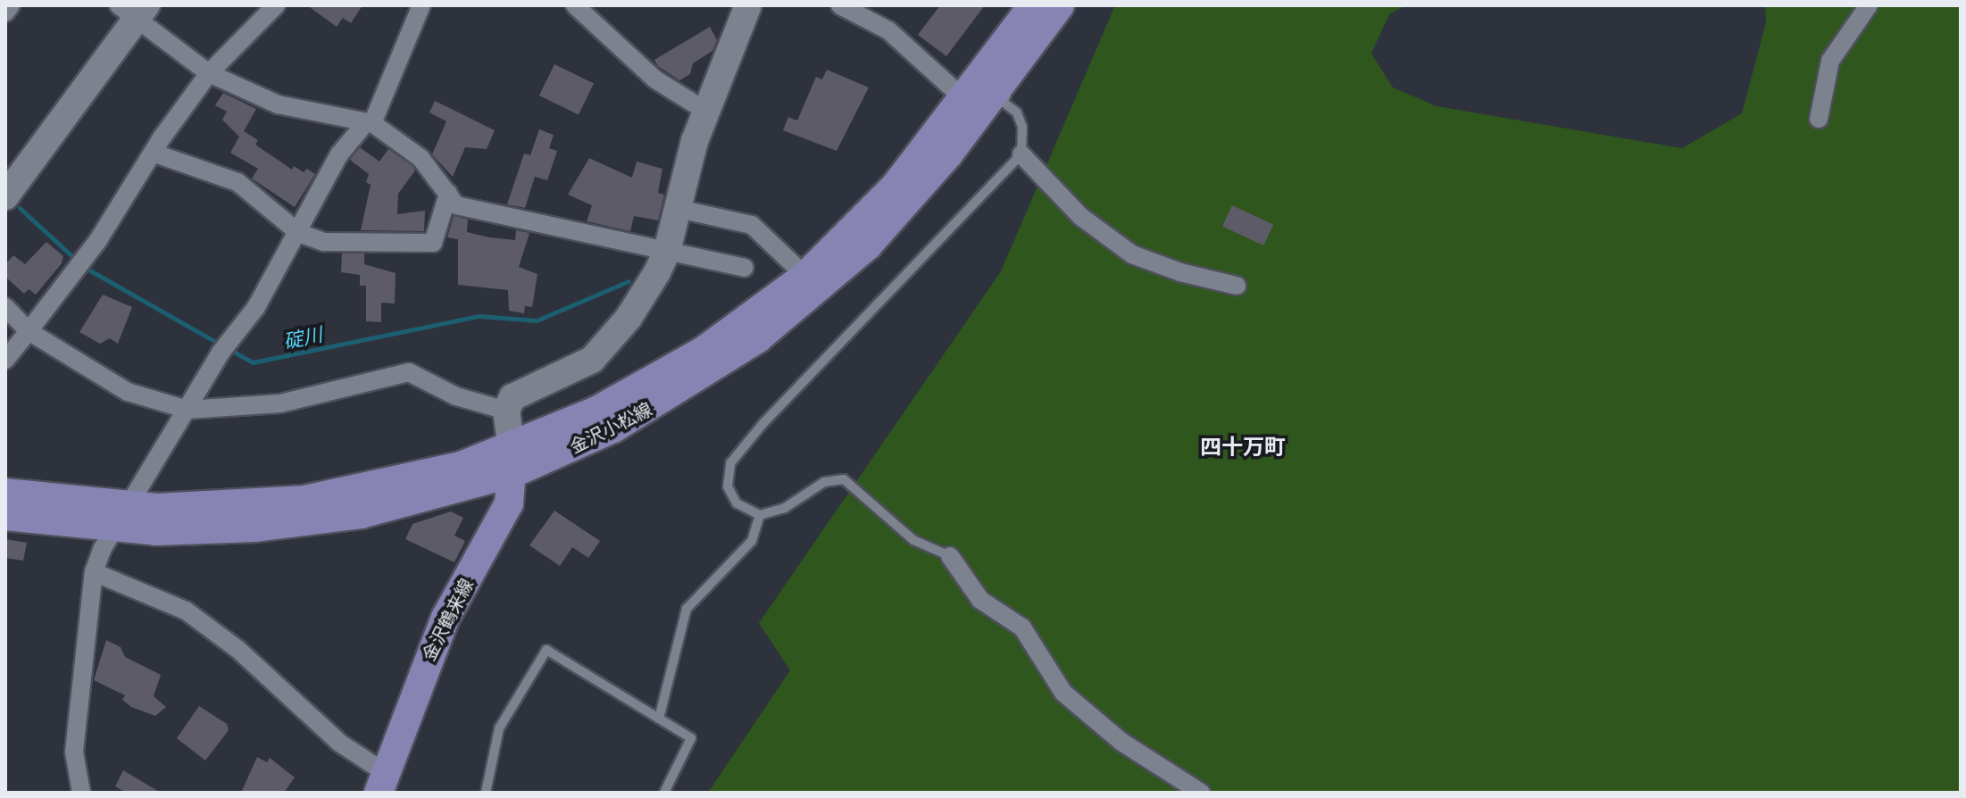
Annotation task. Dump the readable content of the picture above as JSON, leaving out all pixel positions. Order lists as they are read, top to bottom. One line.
{"streets":{"main road":["金沢小松線","金沢鶴来線"]},"crossings":[["金沢小松線","金沢鶴来線"]],"districts":["四十万町"],"water":["碇川"]}
